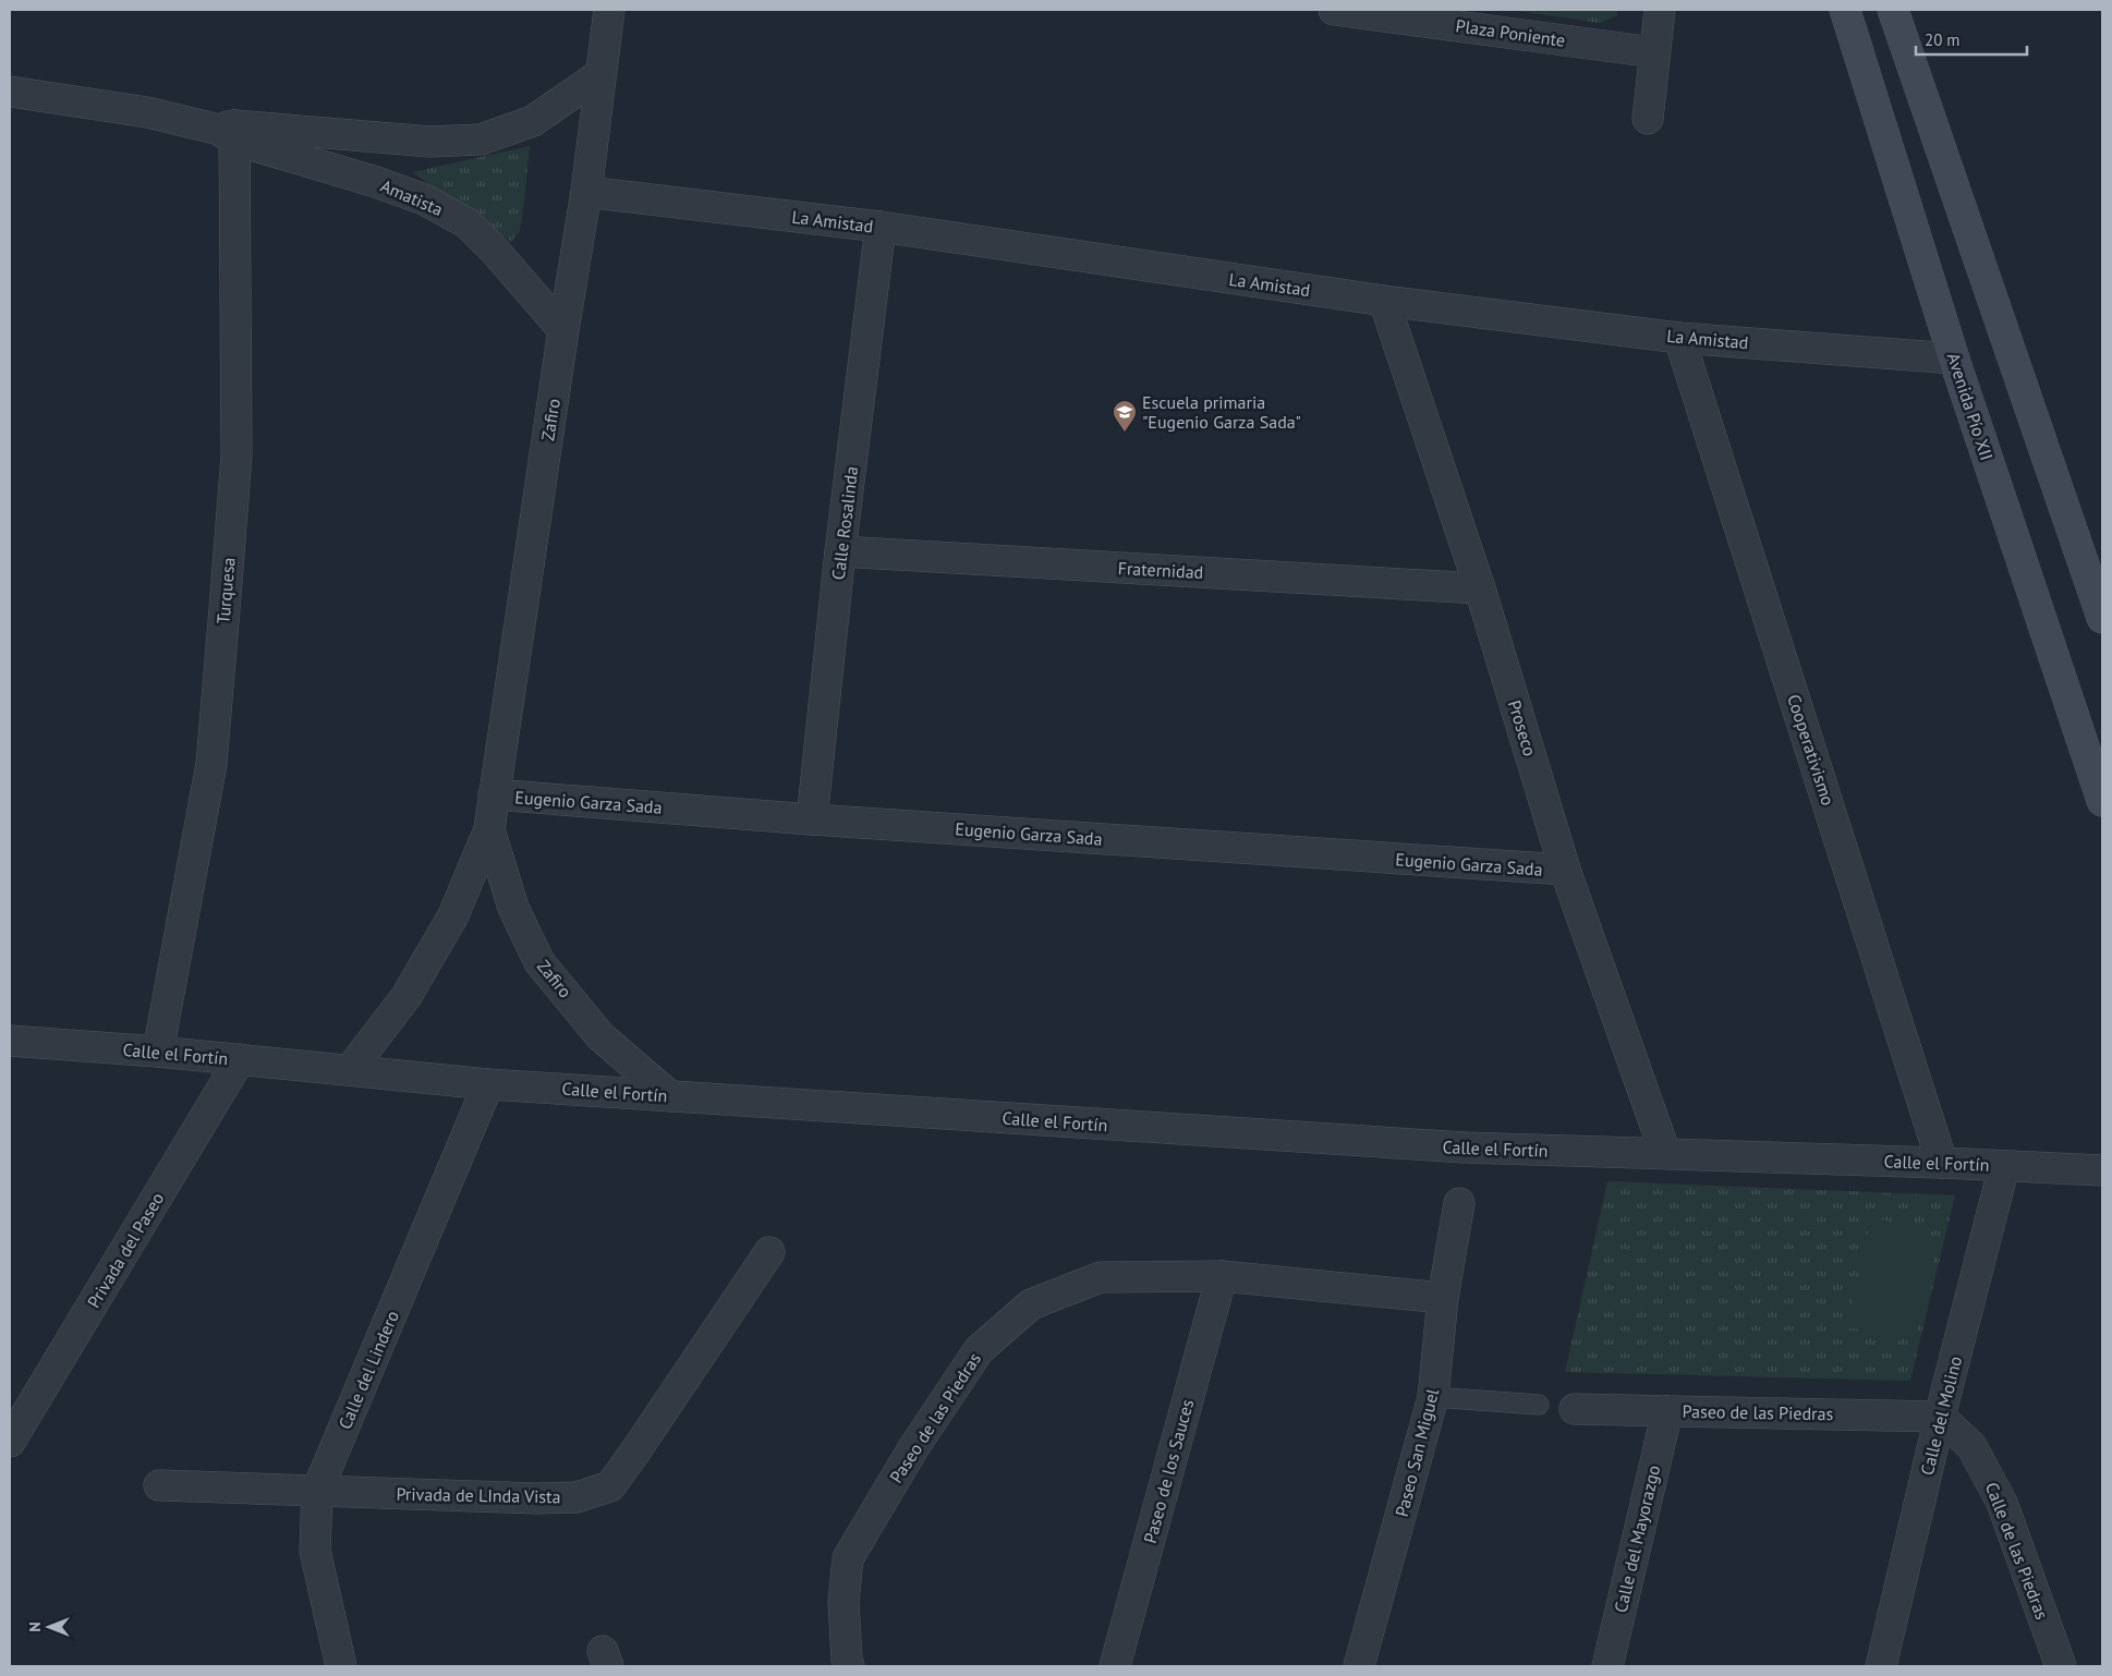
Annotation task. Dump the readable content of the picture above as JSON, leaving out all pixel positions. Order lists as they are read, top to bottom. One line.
{"streets":{"street":["Plaza Poniente","Amatista","La Amistad","Avenida Pío XII","Zafiro","Calle Rosalinda","Fraternidad","Turquesa","Proseco","Cooperativismo","Eugenio Garza Sada","Calle el Fortín","Privada del Paseo","Calle del Lindero","Paseo de las Piedras","Calle del Molino","Paseo San Miguel","Paseo de los Sauces","Privada de LInda Vista","Calle del Mayorazgo","Calle de las Piedras"]},"crossings":[["Amatista","Zafiro"],["Amatista","Turquesa"],["La Amistad","Avenida Pío XII"],["La Amistad","Zafiro"],["La Amistad","Calle Rosalinda"],["La Amistad","Proseco"],["La Amistad","Cooperativismo"],["Zafiro","Eugenio Garza Sada"],["Zafiro","Calle el Fortín"],["Calle Rosalinda","Fraternidad"],["Calle Rosalinda","Eugenio Garza Sada"],["Fraternidad","Proseco"],["Turquesa","Calle el Fortín"],["Proseco","Eugenio Garza Sada"],["Proseco","Calle el Fortín"],["Cooperativismo","Calle el Fortín"],["Calle el Fortín","Privada del Paseo"],["Calle el Fortín","Calle del Lindero"],["Calle el Fortín","Calle del Molino"],["Calle del Lindero","Privada de LInda Vista"],["Paseo de las Piedras","Calle del Molino"],["Paseo de las Piedras","Paseo San Miguel"],["Paseo de las Piedras","Paseo de los Sauces"],["Paseo de las Piedras","Calle del Mayorazgo"],["Paseo de las Piedras","Calle de las Piedras"],["Calle del Molino","Calle de las Piedras"]],"places":{"school or university":["Escuela primaria \"Eugenio Garza Sada\""]},"scale_bar":"20 m","north":"left"}
